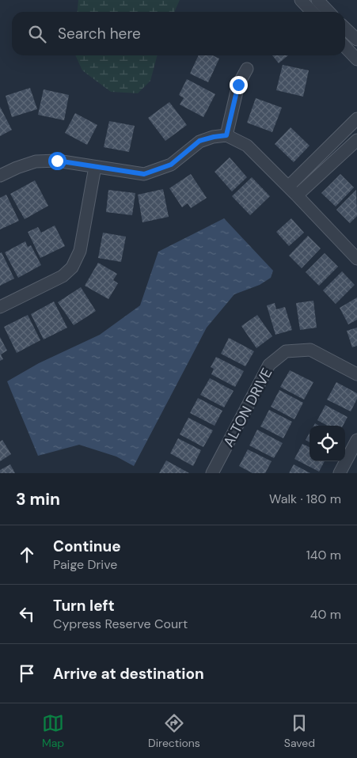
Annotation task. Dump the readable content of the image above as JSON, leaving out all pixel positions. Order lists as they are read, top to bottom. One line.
{"streets":{"street":["ALTON DRIVE"]},"page":{"search":"Search here","heading":["3 min","Walk · 180 m"],"list":[["Continue","Paige Drive","140 m"],["Turn left","Cypress Reserve Court","40 m"],"Arrive at destination"],"nav":["Map","Directions","Saved"]}}
